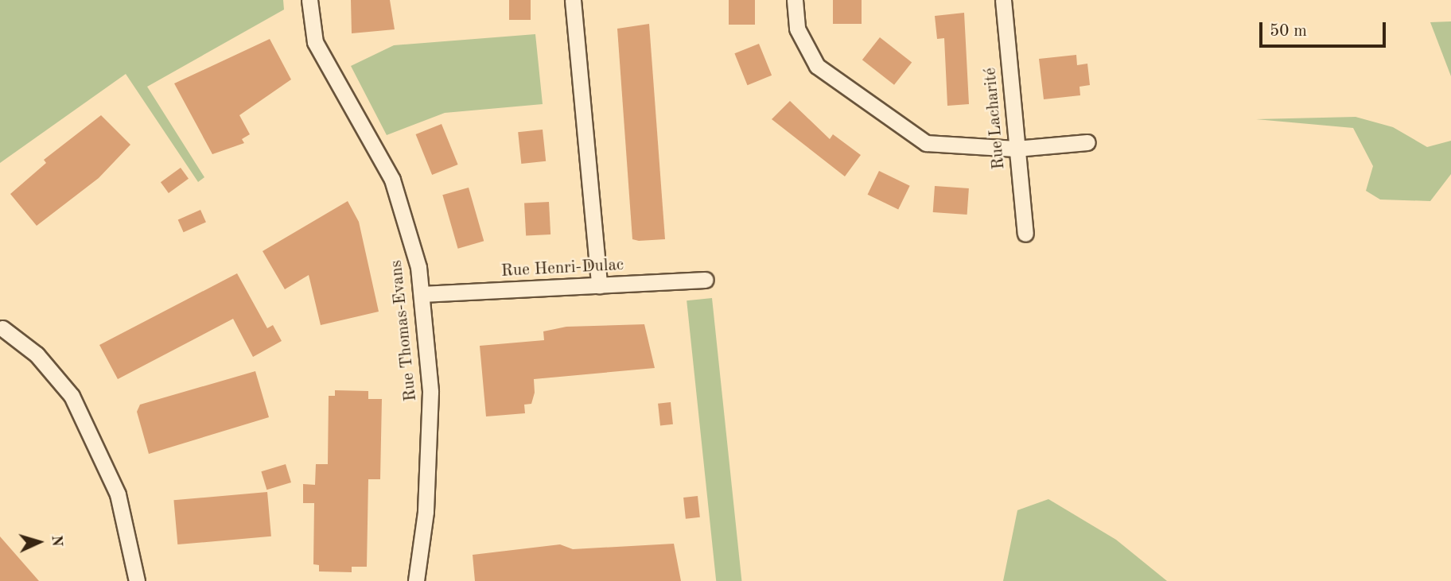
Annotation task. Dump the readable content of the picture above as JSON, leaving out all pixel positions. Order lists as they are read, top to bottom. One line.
{"streets":{"street":["Rue Lacharité","Rue Henri-Dulac","Rue Thomas-Evans"]},"crossings":[["Rue Henri-Dulac","Rue Thomas-Evans"]],"scale_bar":"50 m","north":"right"}
